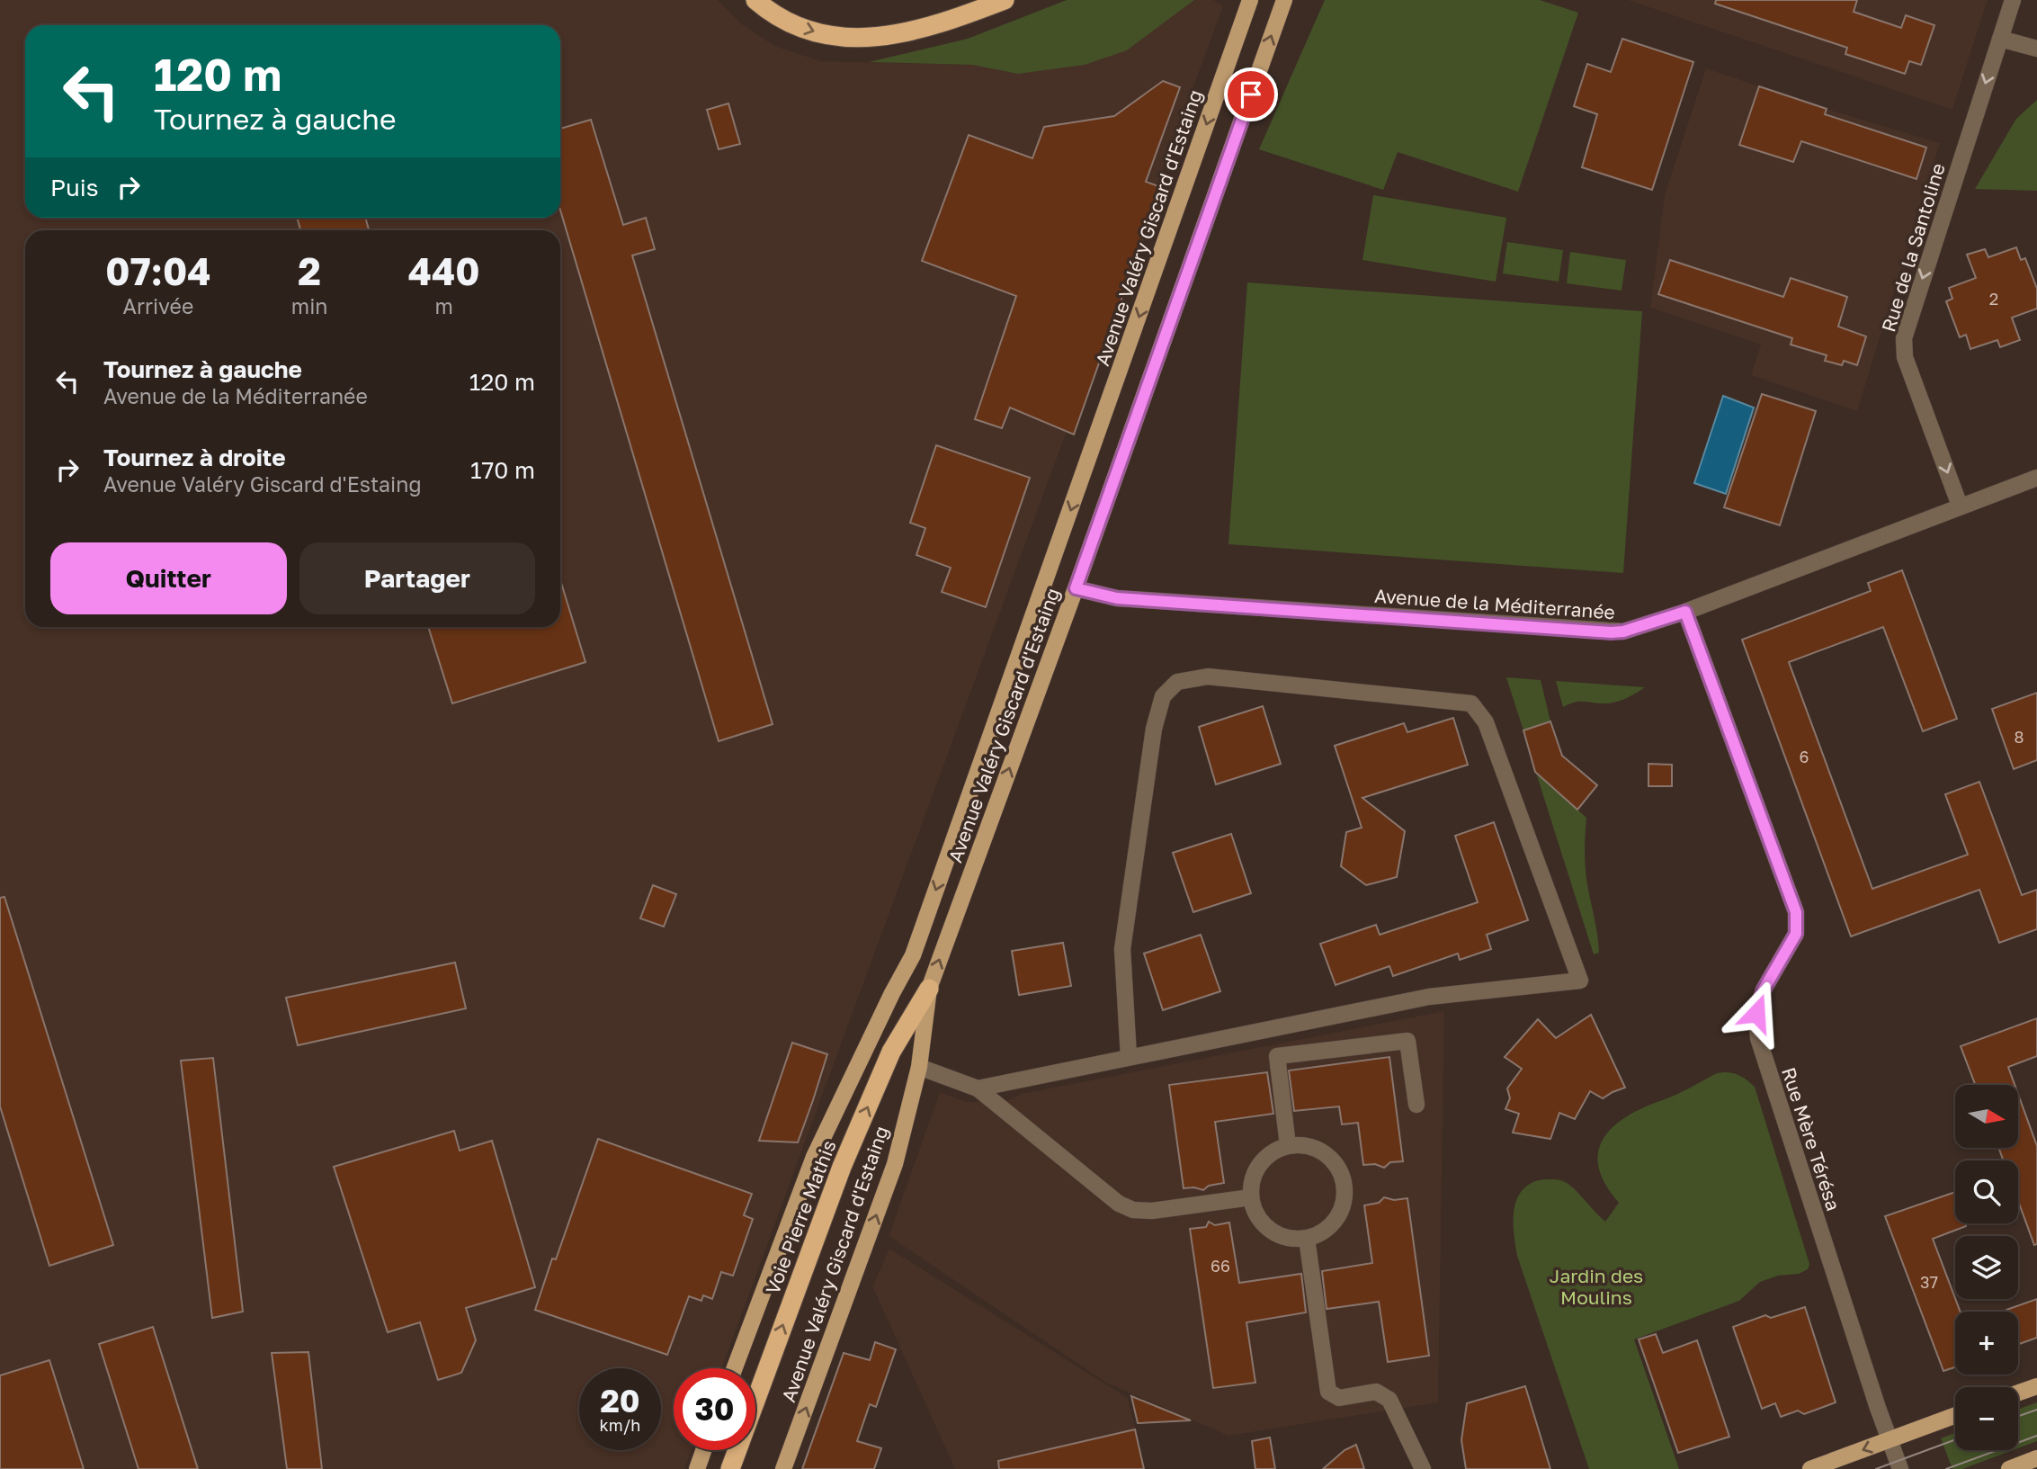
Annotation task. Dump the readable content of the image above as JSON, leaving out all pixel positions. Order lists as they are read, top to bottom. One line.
{"streets":{"highway":["Voie Pierre Mathis"],"main road":["Avenue Valéry Giscard d'Estaing"],"street":["Rue de la Santoline","Avenue de la Méditerranée","Rue Mère Térésa"]},"crossings":[["Avenue Valéry Giscard d'Estaing","Avenue de la Méditerranée"],["Avenue Valéry Giscard d'Estaing","Voie Pierre Mathis"],["Rue de la Santoline","Avenue de la Méditerranée"],["Avenue de la Méditerranée","Rue Mère Térésa"]],"one_way":["Rue de la Santoline","Voie Pierre Mathis"],"parks":["Jardin des Moulins"],"house_numbers":["2","8","6","66","37"],"north":"right","page":{"turn":["120 m","Tournez à gauche"],"then":"Puis","eta":["07:04","Arrivée","2","min","440","m"],"list":[{"name":"Tournez à gauche","note":"Avenue de la Méditerranée","value":"120 m"},{"name":"Tournez à droite","note":"Avenue Valéry Giscard d'Estaing","value":"170 m"}],"buttons":["Quitter","Partager"],"map_buttons":["+","−"],"speed":"20 km/h","limit":"30"}}
